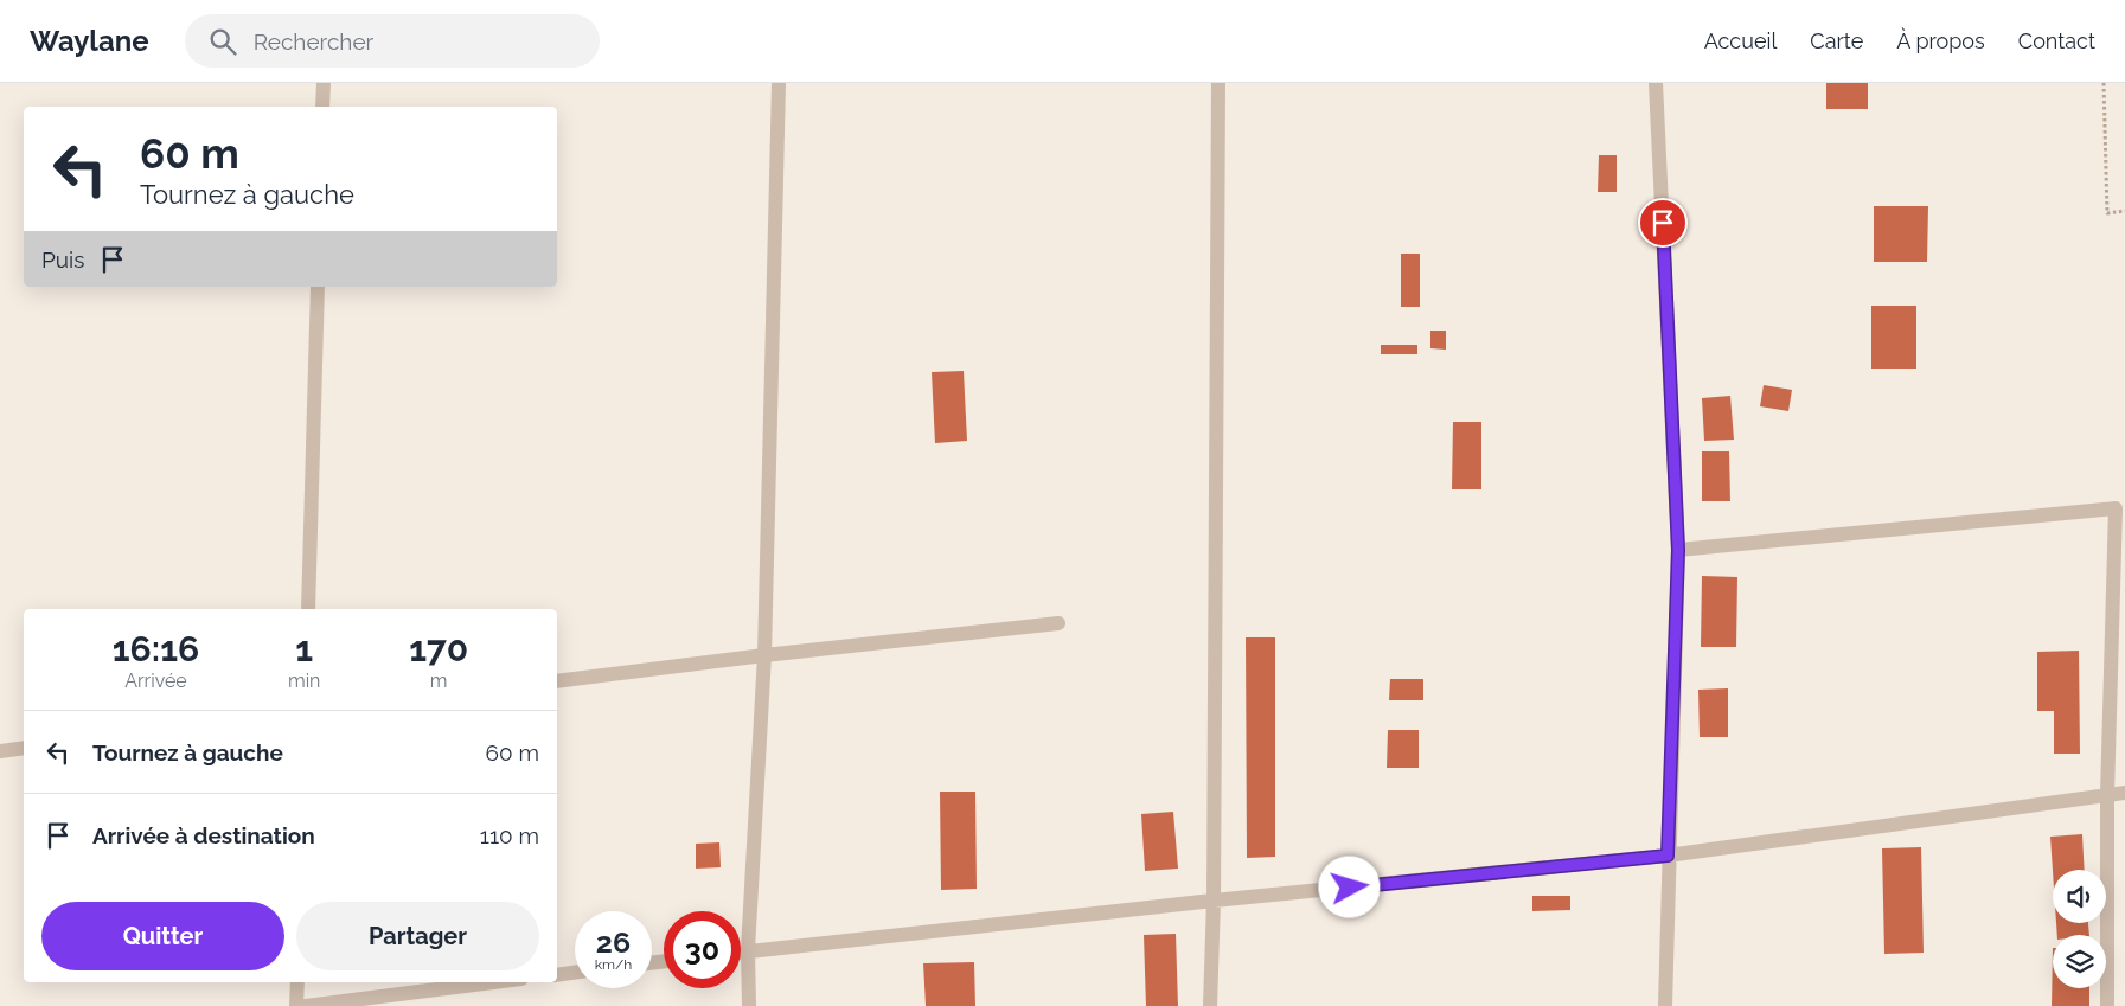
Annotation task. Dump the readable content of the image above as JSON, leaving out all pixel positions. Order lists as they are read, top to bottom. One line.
{"page":{"header":"Waylane","search":"Rechercher","nav":["Accueil","Carte","À propos","Contact"],"turn":["60 m","Tournez à gauche"],"then":"Puis","eta":["16:16","Arrivée","1","min","170","m"],"list":[{"name":"Tournez à gauche","value":"60 m"},{"name":"Arrivée à destination","value":"110 m"}],"buttons":["Quitter","Partager"],"speed":"26 km/h","limit":"30"}}
